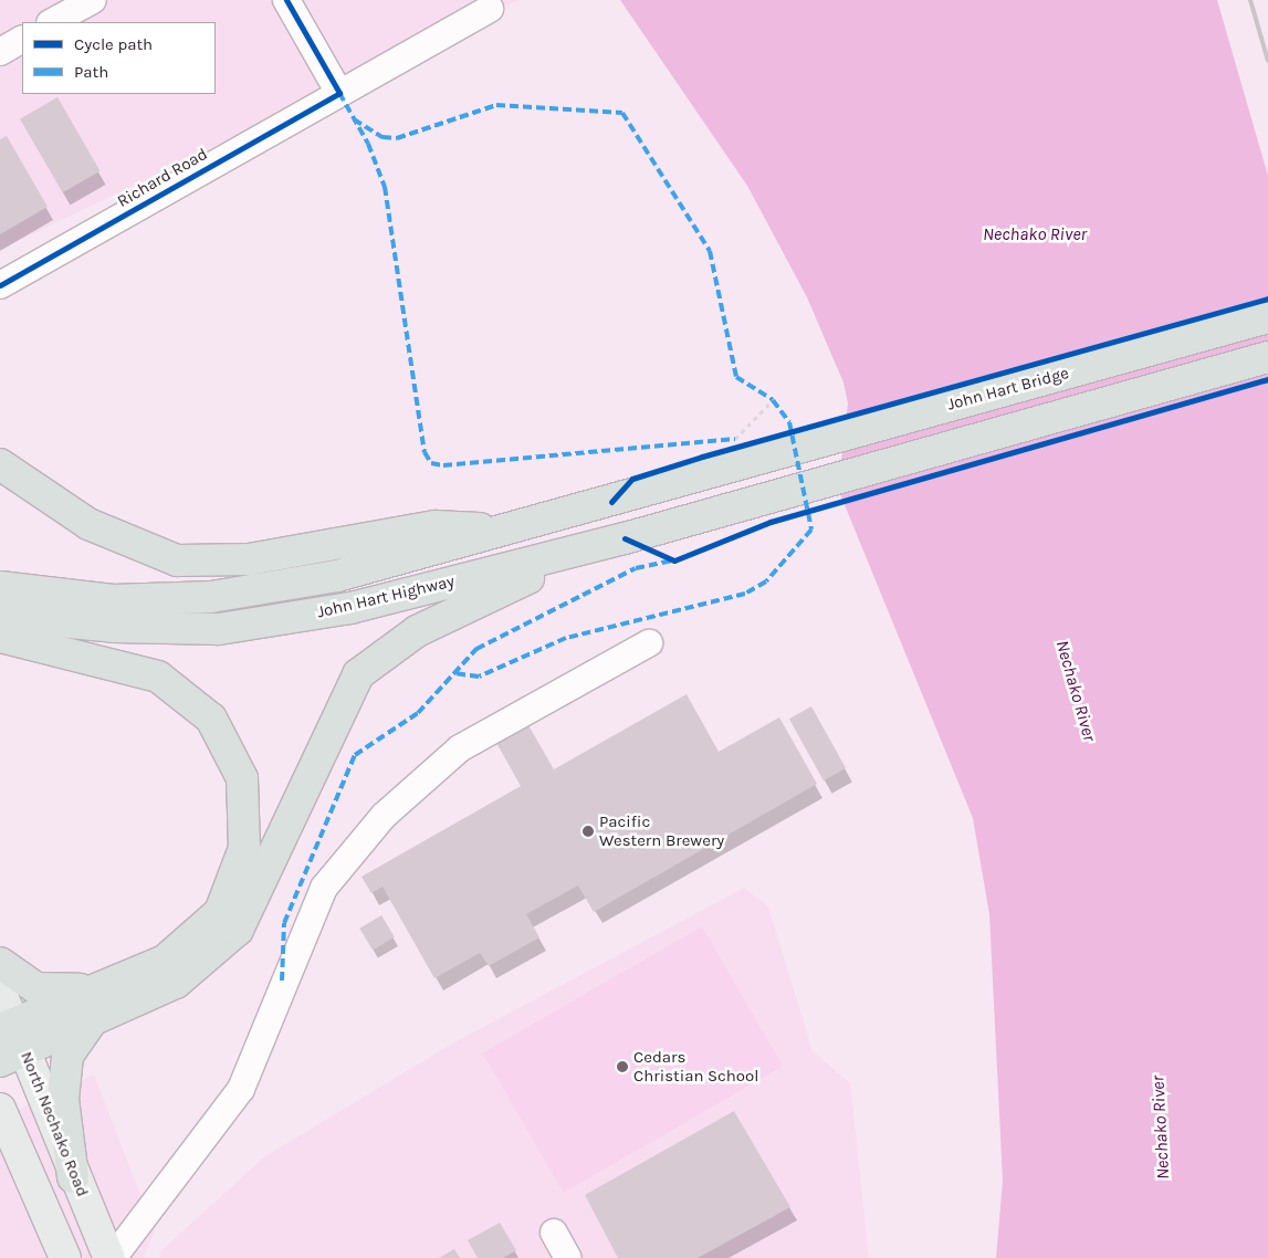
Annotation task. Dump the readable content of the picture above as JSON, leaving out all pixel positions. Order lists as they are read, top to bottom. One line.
{"streets":{"highway":["John Hart Bridge","John Hart Highway"],"main road":["North Nechako Road"],"street":["Richard Road"]},"crossings":[["John Hart Bridge","John Hart Highway"]],"water":["Nechako River"],"places":["Pacific Western Brewery","Cedars Christian School"],"legend":["Cycle path","Path"]}
